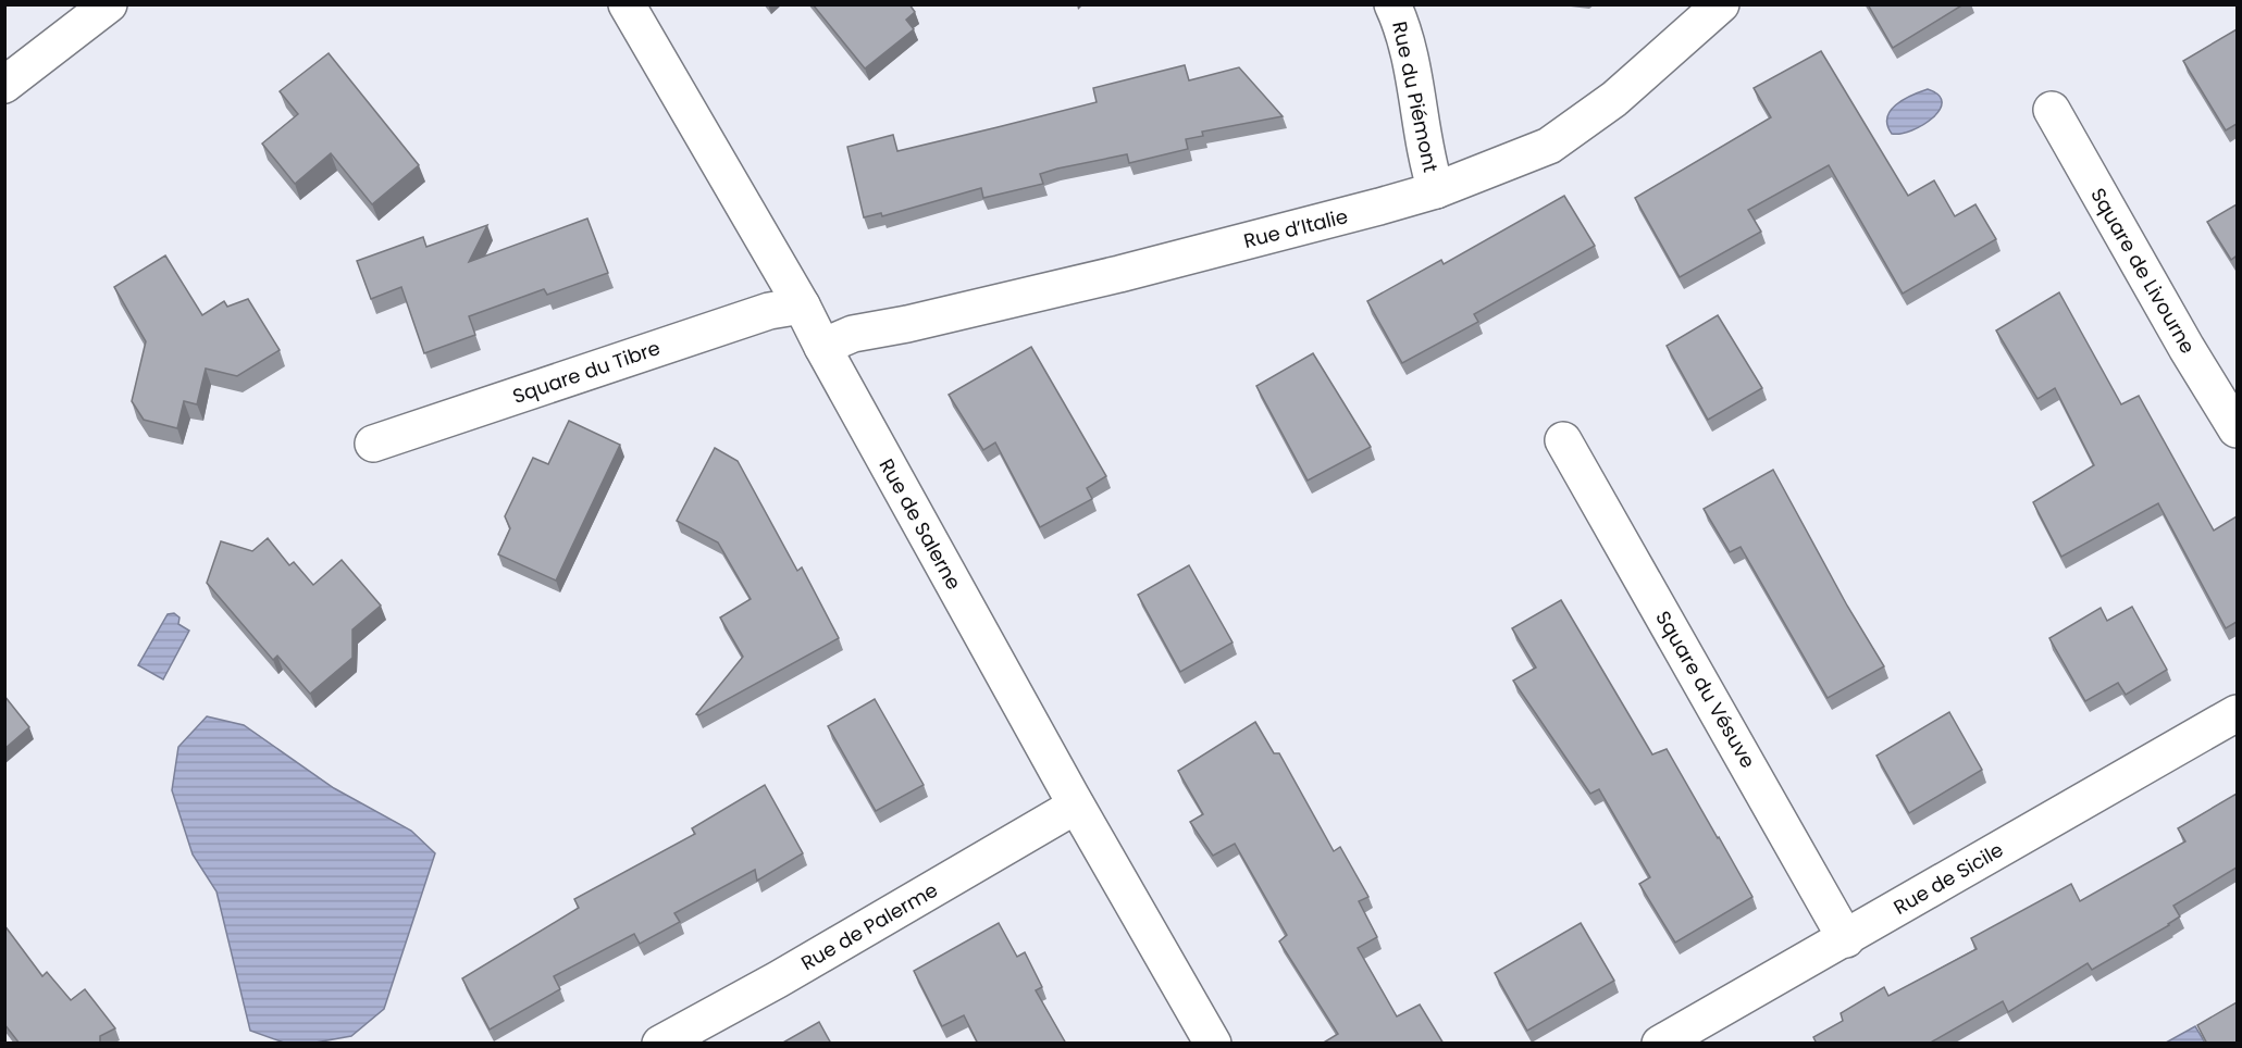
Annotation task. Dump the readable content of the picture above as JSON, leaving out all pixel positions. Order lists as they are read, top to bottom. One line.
{"streets":{"street":["Rue du Piémont","Rue d’Italie","Square de Livourne","Square du Tibre","Rue de Salerne","Square du Vésuve","Rue de Sicile","Rue de Palerme"]},"crossings":[["Rue du Piémont","Rue d’Italie"],["Rue d’Italie","Rue de Salerne"],["Square du Tibre","Rue de Salerne"],["Rue de Salerne","Rue de Palerme"],["Square du Vésuve","Rue de Sicile"]]}
